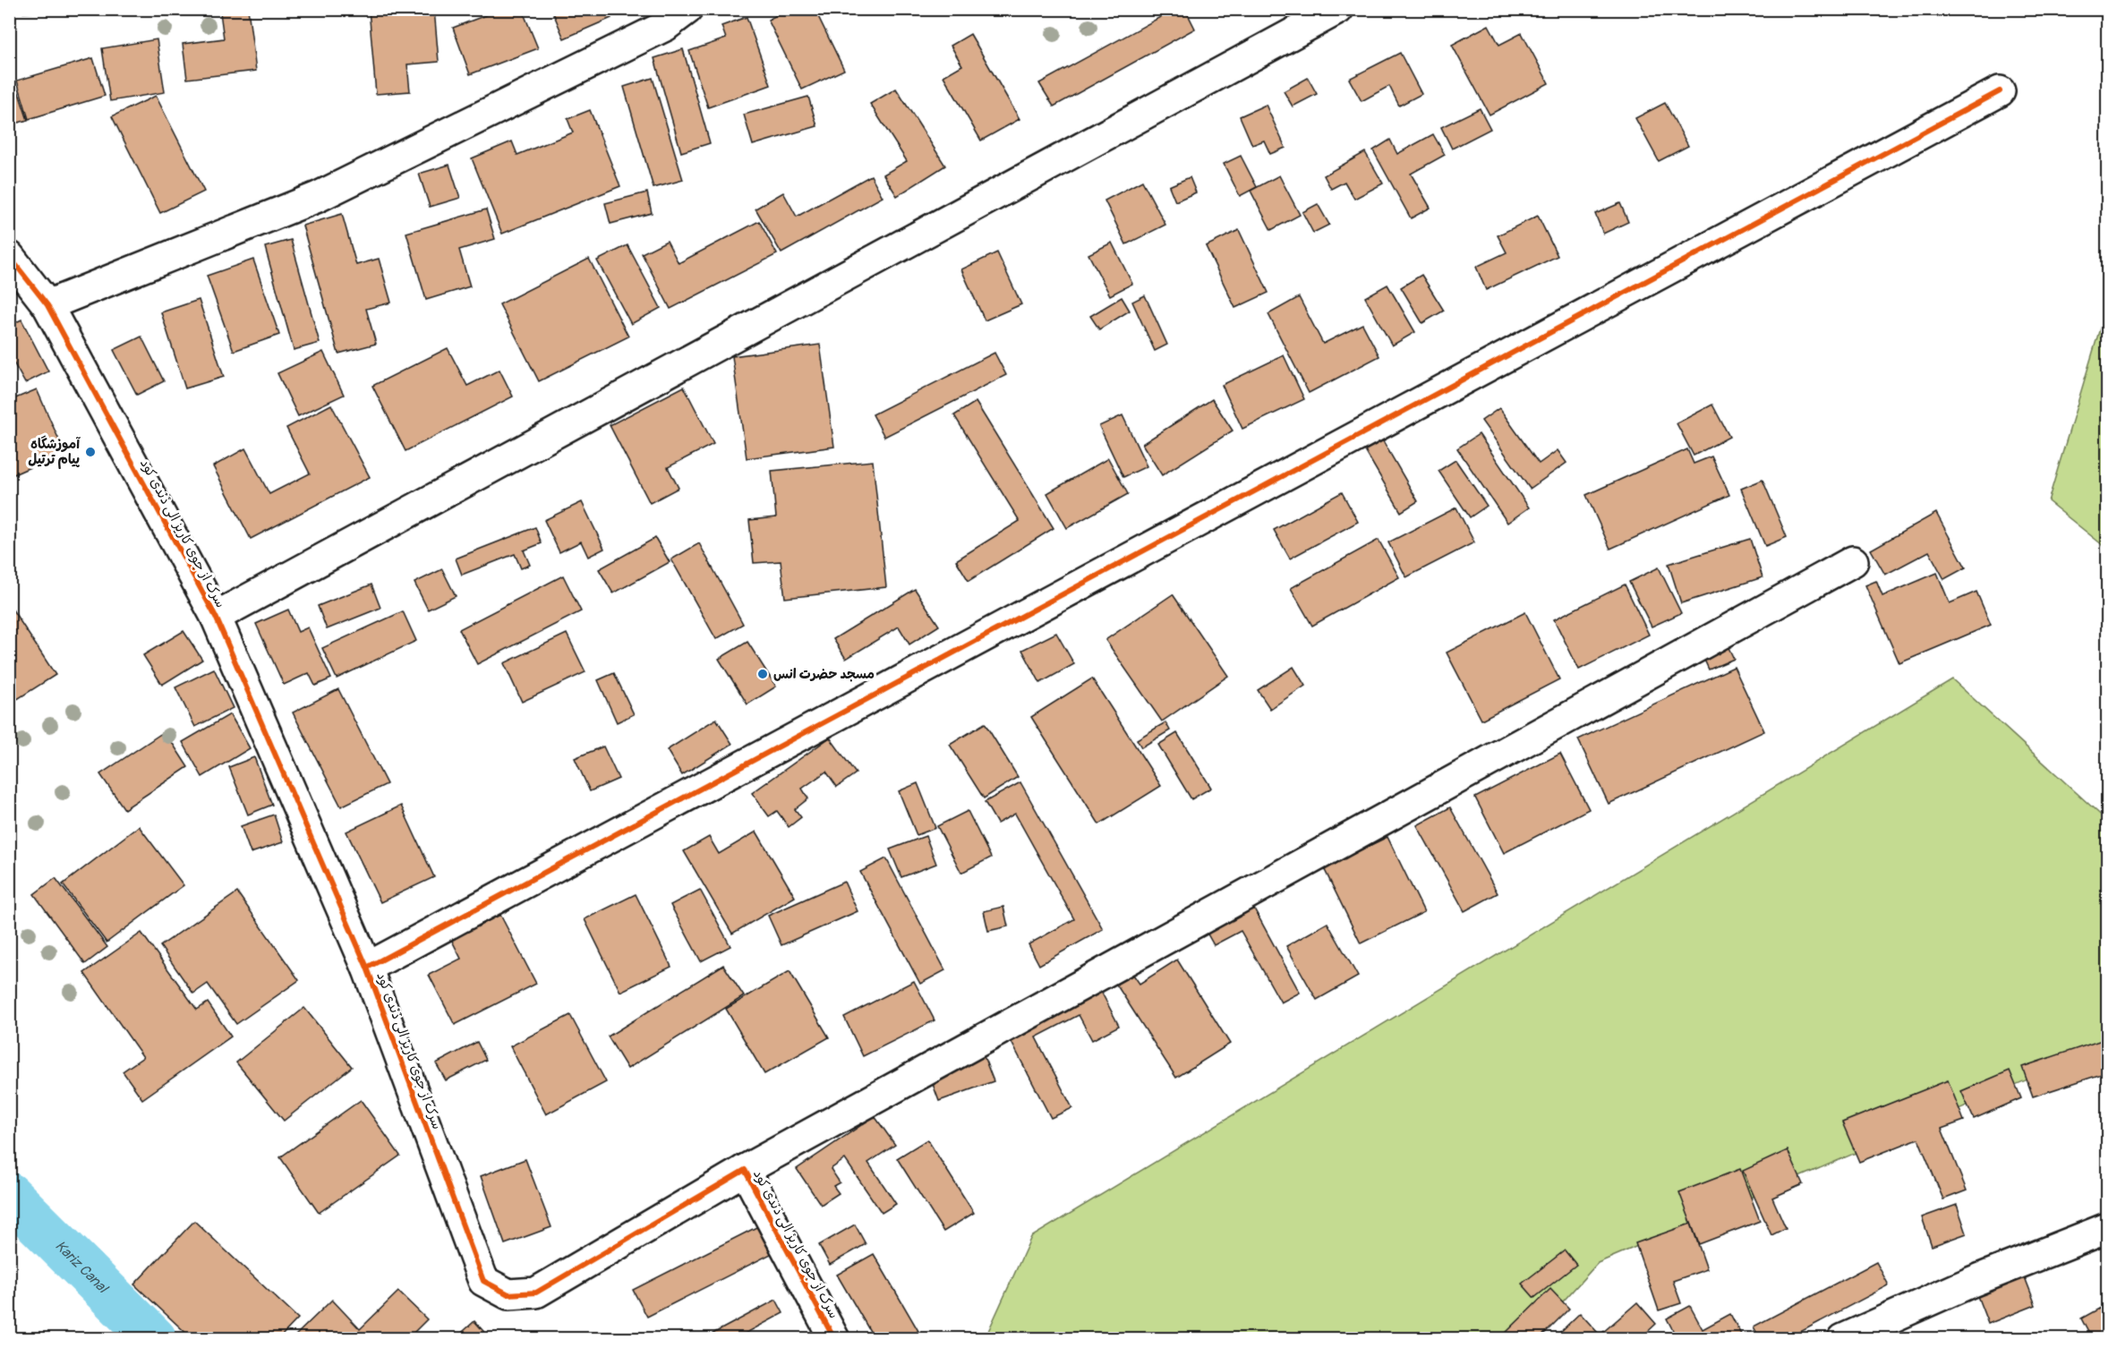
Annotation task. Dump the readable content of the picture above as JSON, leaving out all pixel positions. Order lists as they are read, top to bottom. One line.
{"streets":{"street":["سرک از جوی کاریز الی ذندی کود"]},"water":["Kariz Canal"],"places":["آموزشگاه پیام ترتیل","مسجد حضرت انس"]}
